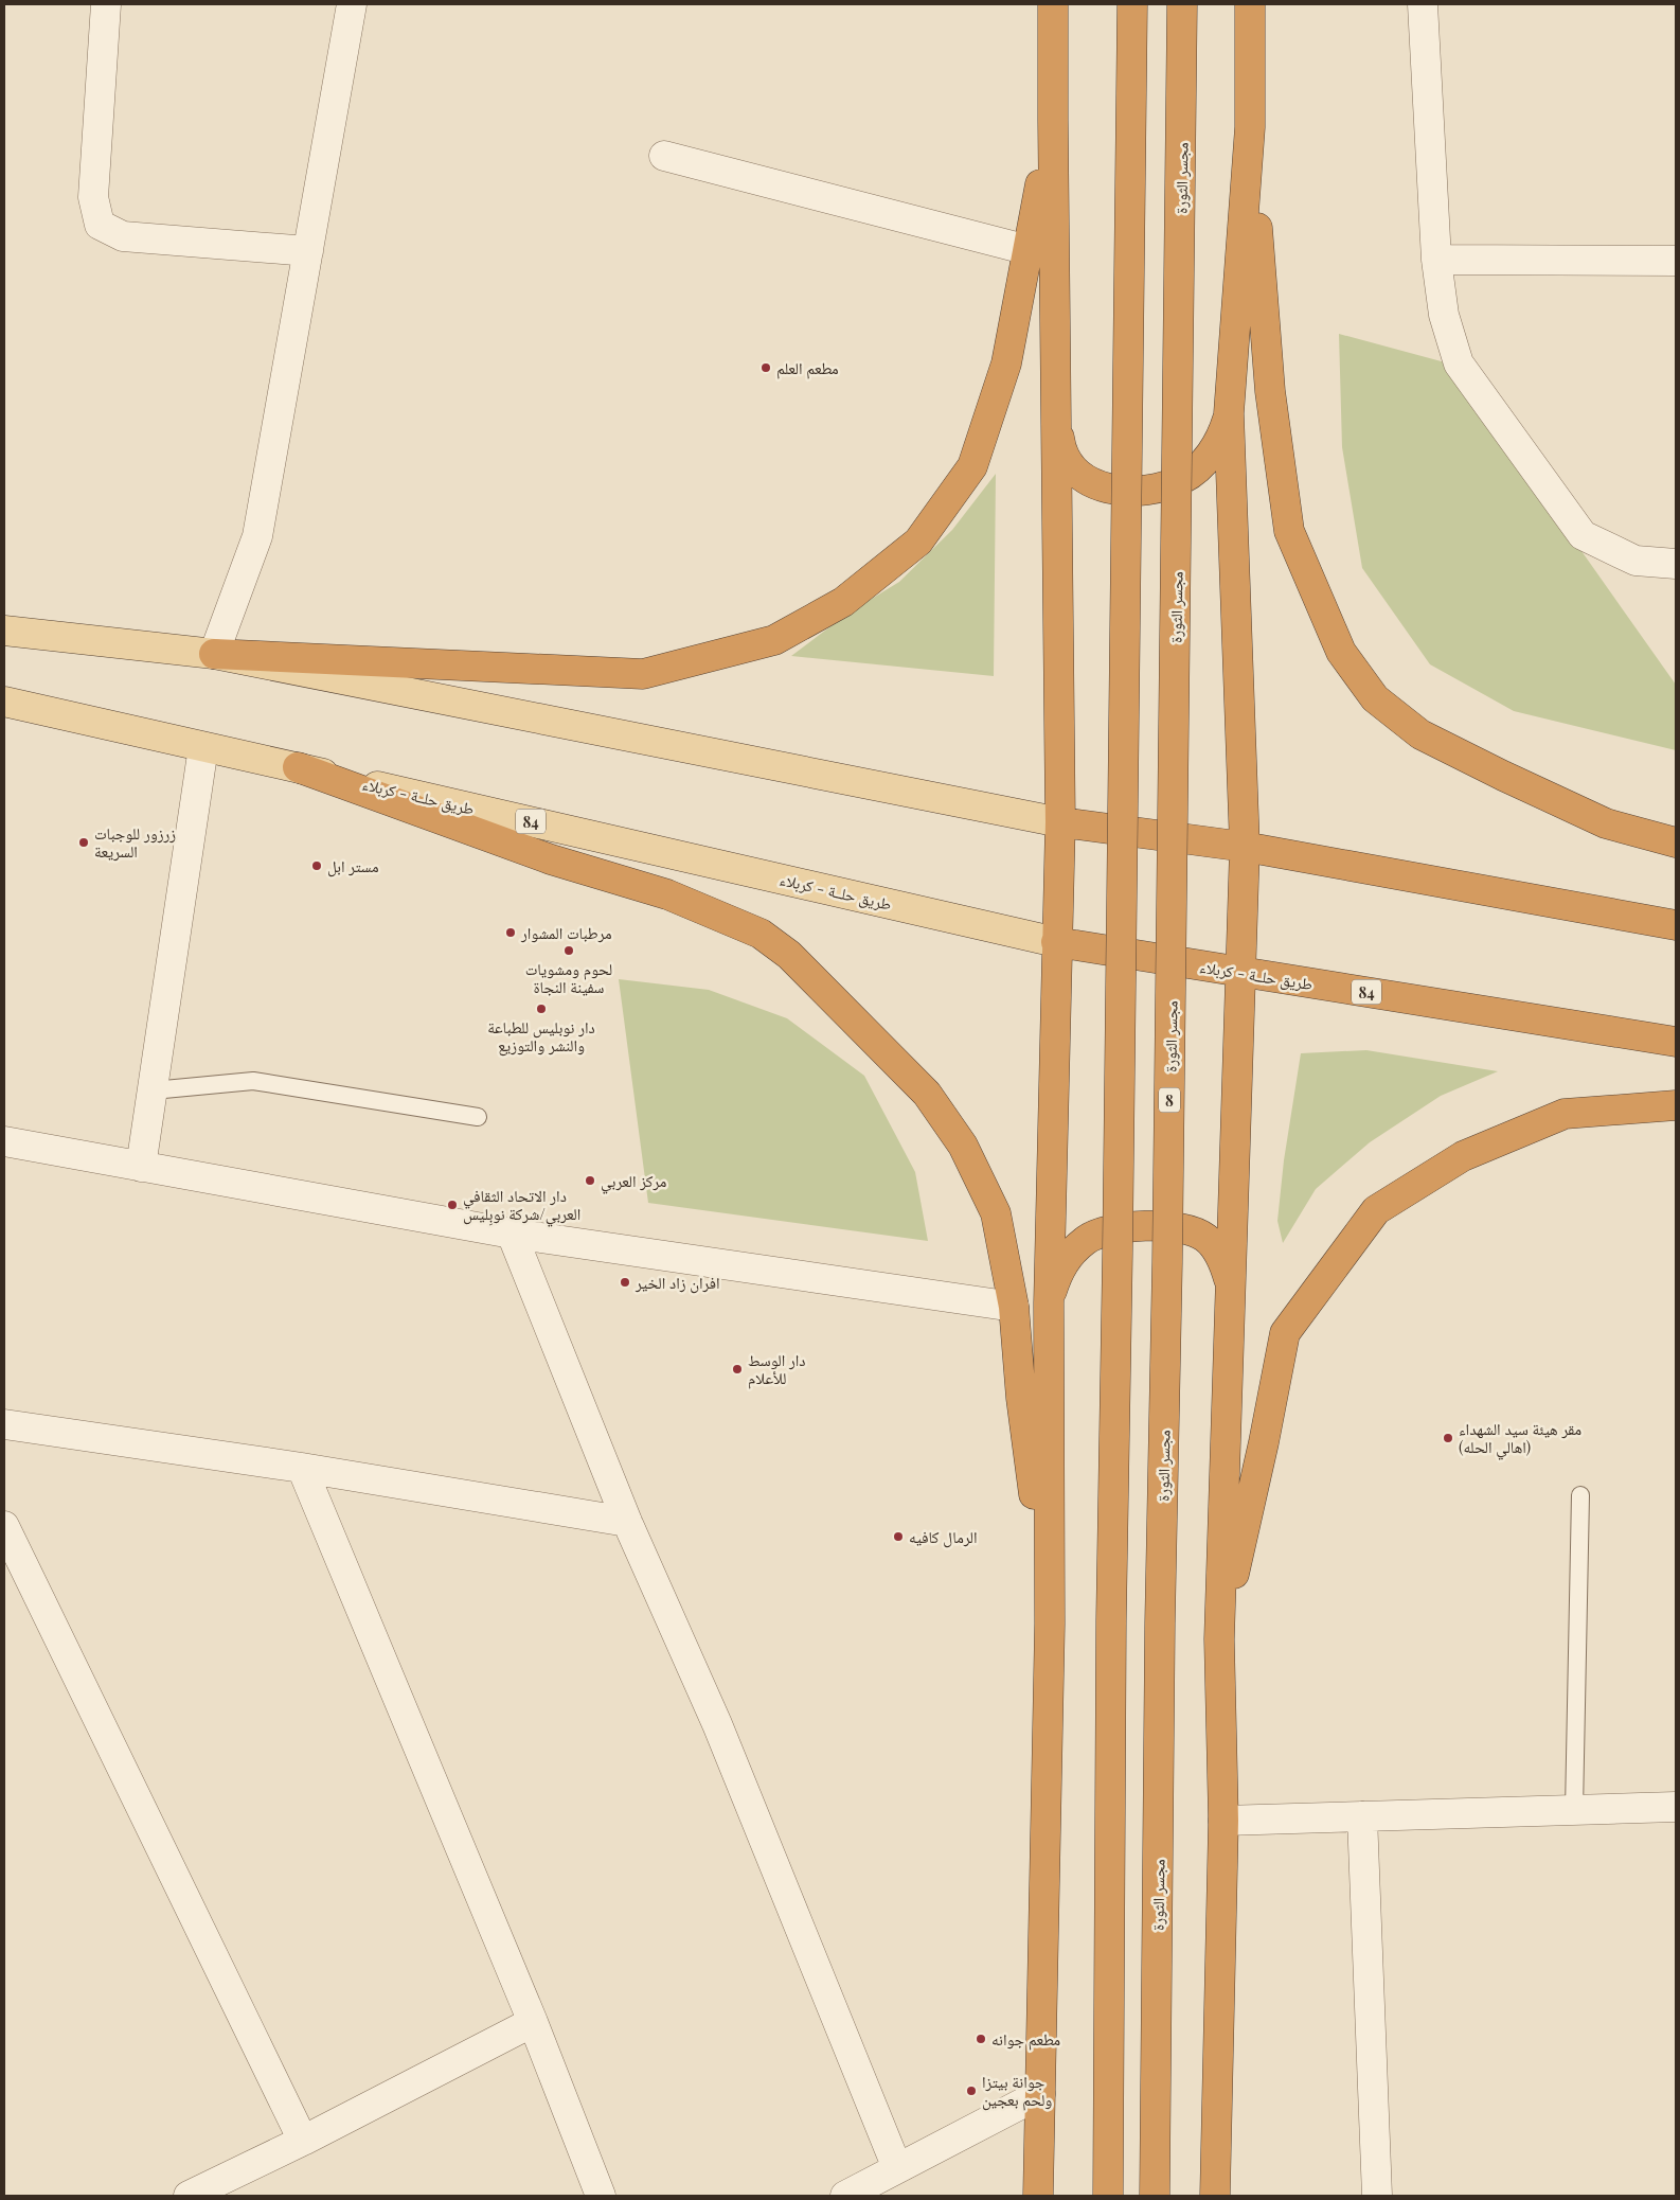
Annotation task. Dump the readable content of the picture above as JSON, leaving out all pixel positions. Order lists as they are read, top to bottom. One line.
{"streets":{"highway":["مجسر الثورة","طريق حلــة - كربلاء","84","8"]},"places":["مطعم العلم","زرزور للوجبات السريعة","مستر ابل","مرطبات المشوار","لحوم ومشويات سفينة النجاة","دار نوبليس للطباعة والنشر والتوزيع","مركز العربي","دار الاتحاد الثقافي العربي/شركة نوبِليس","افران زاد الخير","دار الوسط للأعلام","مقر هيئة سيد الشهداء (اهالي الحله)","الرمال كافيه","مطعم جوانه","جوانة بيتزا ولحم بعجين"]}
